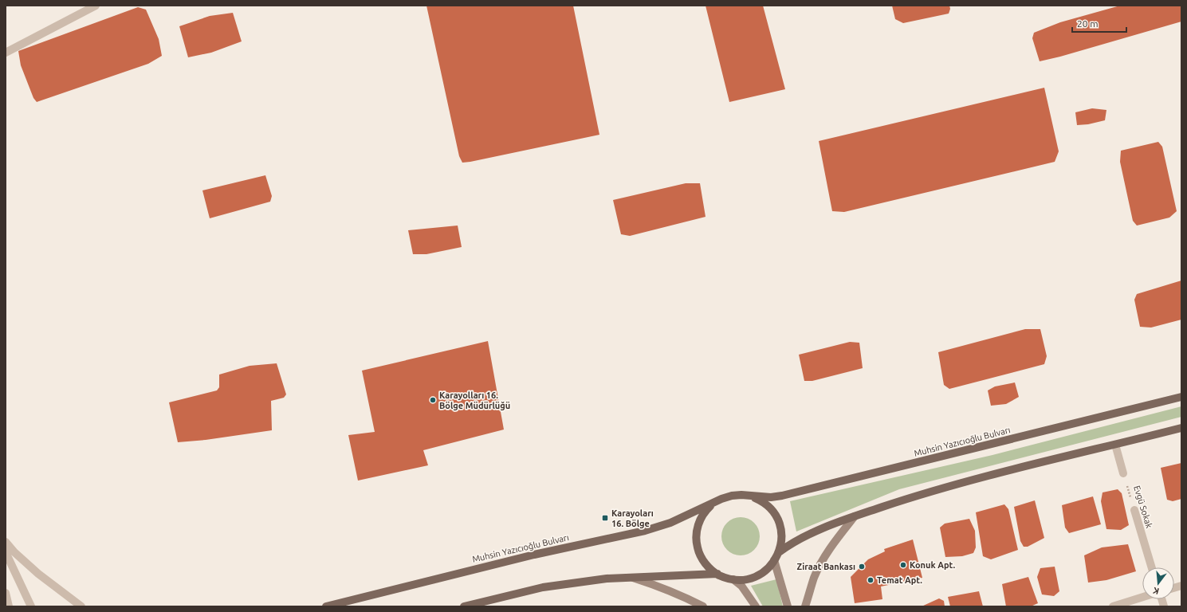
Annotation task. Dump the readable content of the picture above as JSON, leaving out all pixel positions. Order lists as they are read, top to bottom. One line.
{"streets":{"main road":["Muhsin Yazıcıoğlu Bulvarı"],"street":["Evgü Sokak"]},"places":{"other":["Karayolları 16. Bölge Müdürlüğü","Konuk Apt.","Ziraat Bankası","Temat Apt."],"transit":["Karayoları 16. Bölge"]},"scale_bar":"20 m","north":"bottom"}
